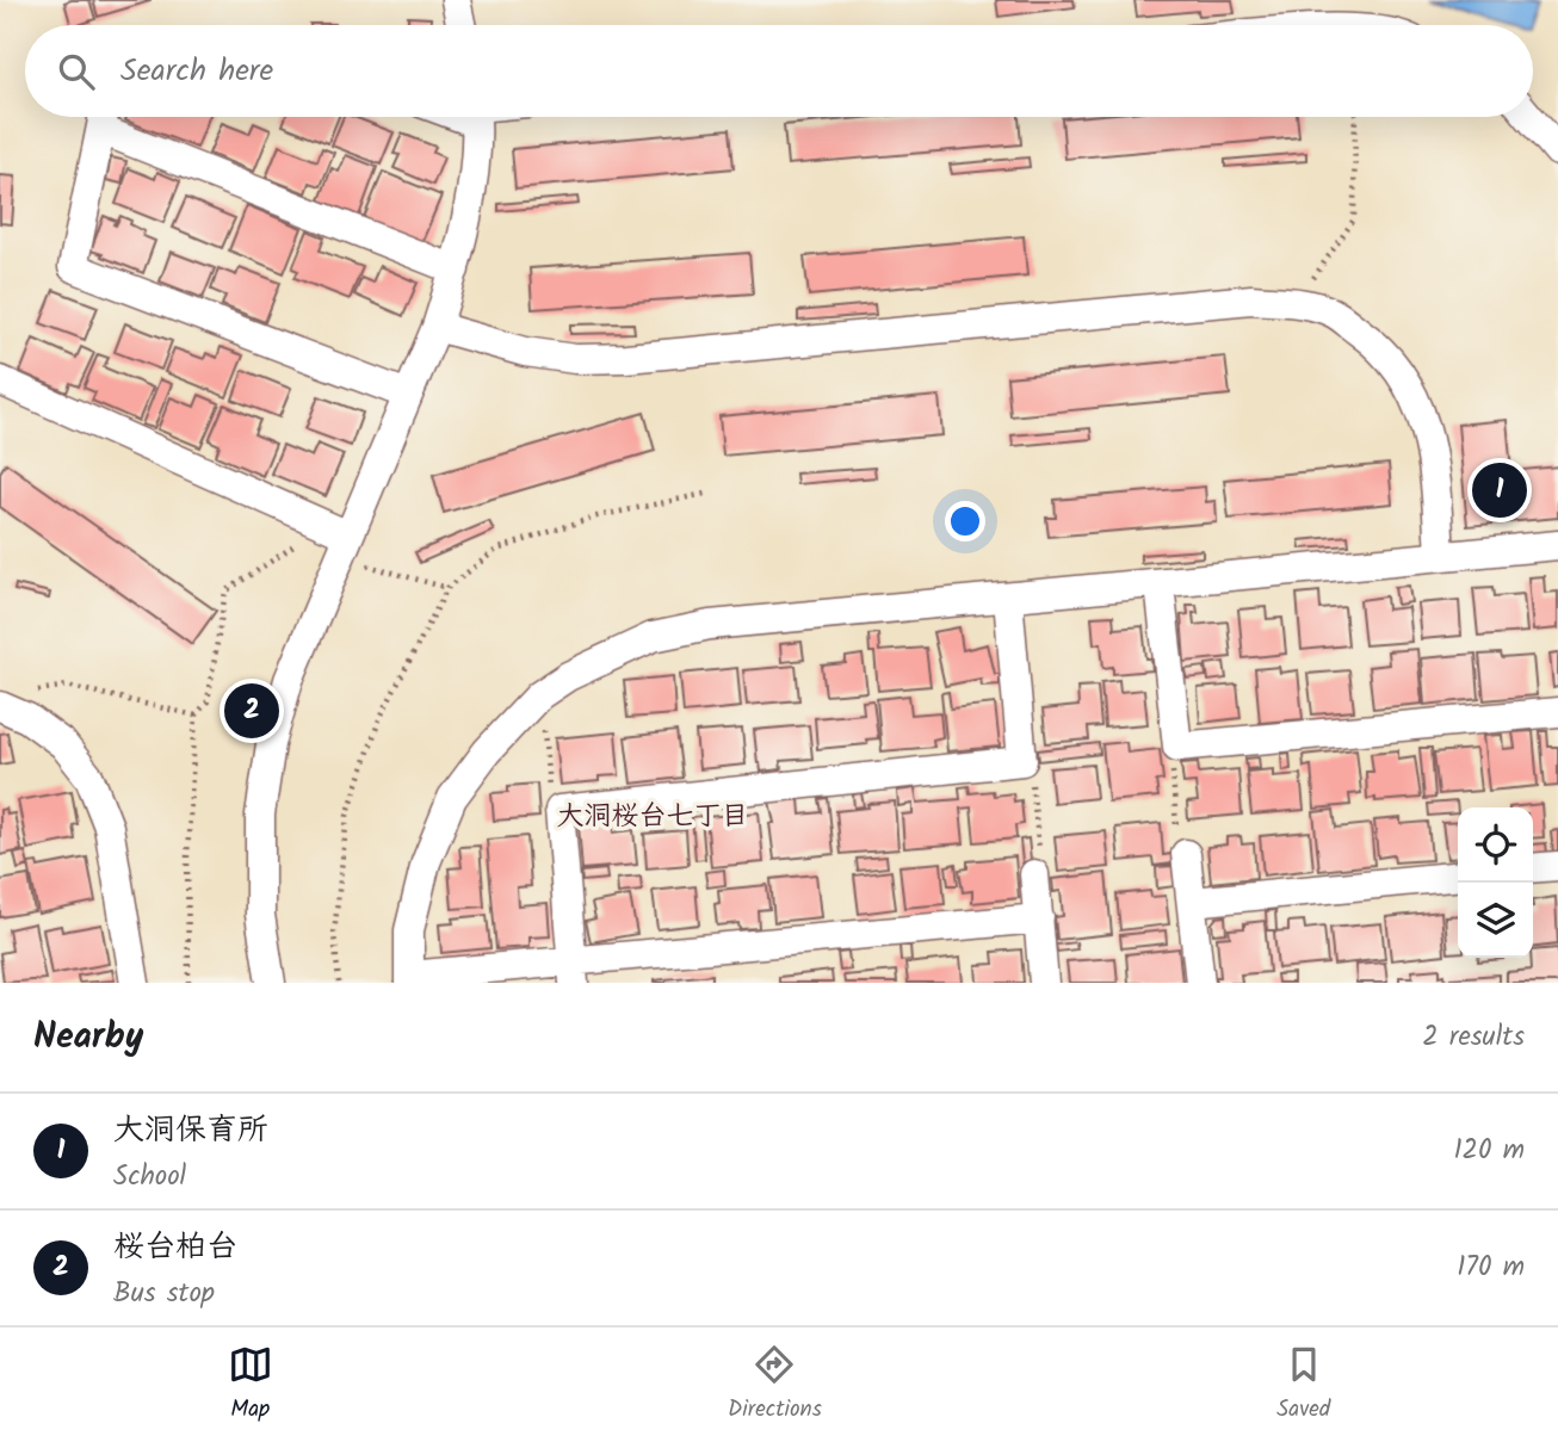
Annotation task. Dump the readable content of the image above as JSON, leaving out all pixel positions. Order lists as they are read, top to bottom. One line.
{"districts":["大洞桜台七丁目"],"page":{"search":"Search here","pins":["1","2"],"heading":["Nearby","2 results"],"list":[{"mark":"1","name":"大洞保育所","note":"School","value":"120 m"},{"mark":"2","name":"桜台柏台","note":"Bus stop","value":"170 m"}],"nav":["Map","Directions","Saved"]}}
